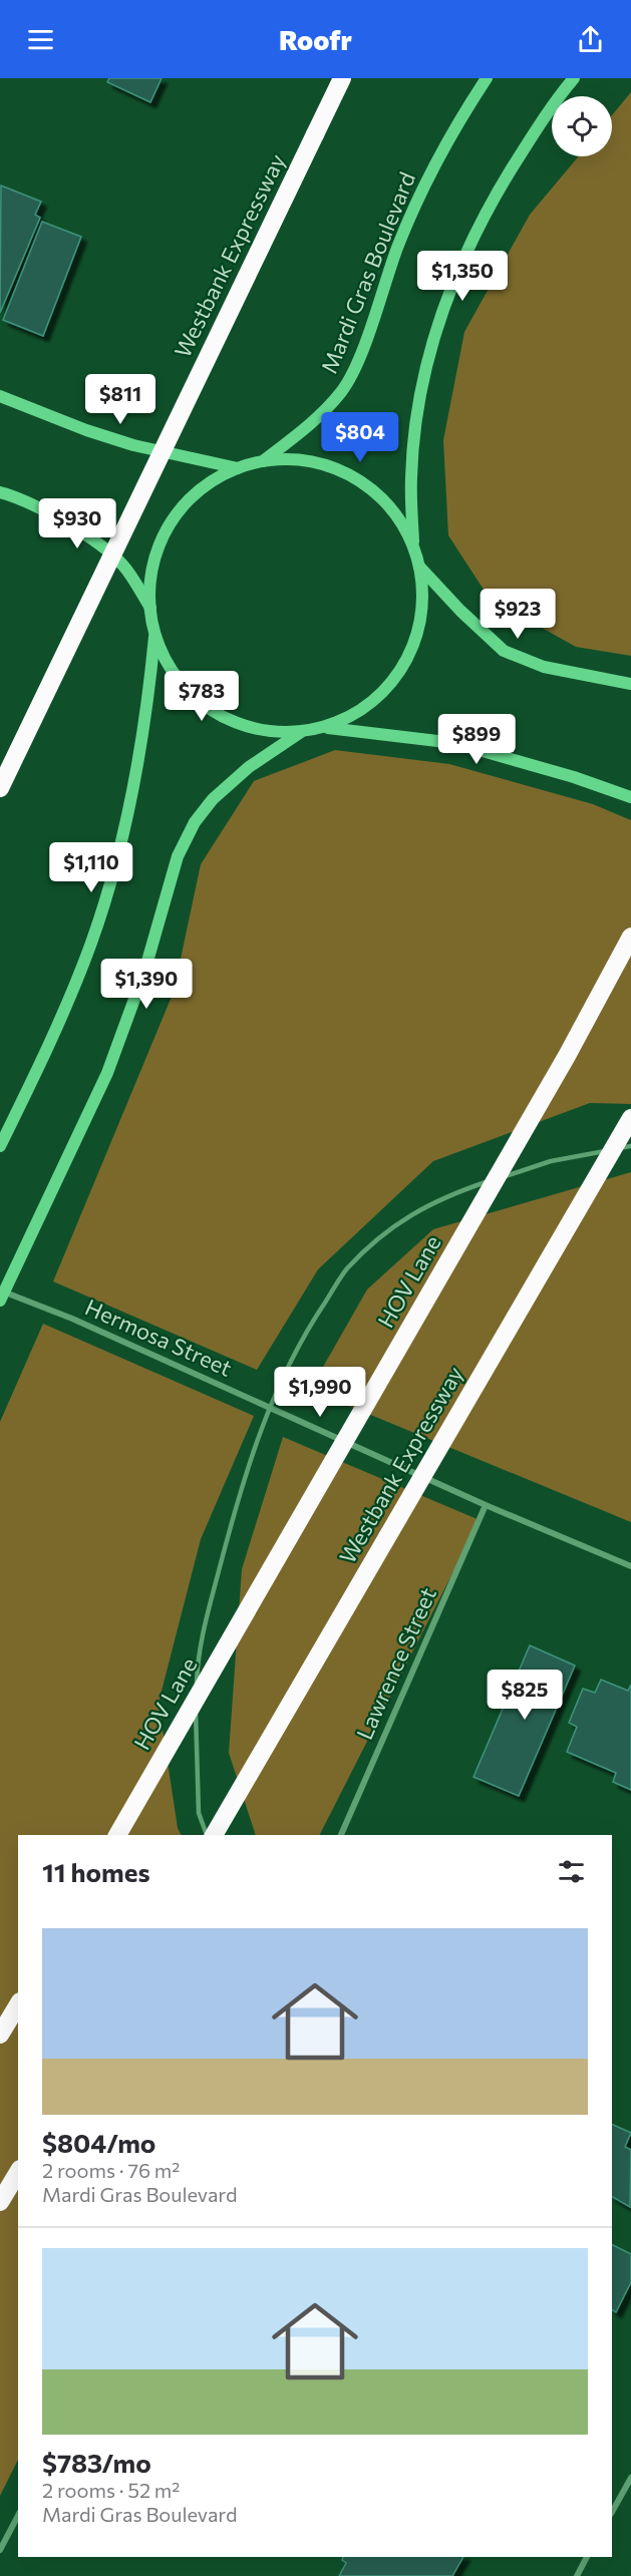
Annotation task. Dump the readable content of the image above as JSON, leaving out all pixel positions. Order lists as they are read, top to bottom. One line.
{"streets":{"highway":["Westbank Expressway","HOV Lane"],"street":["Mardi Gras Boulevard","Hermosa Street","Lawrence Street"]},"crossings":[["Hermosa Street","Lawrence Street"]],"page":{"header":"Roofr","price":["$1,350","$811","$804","$930","$923","$783","$899","$1,110","$1,390","$1,990","$825"],"heading":"11 homes","list":[{"name":"$804/mo","note":"2 rooms · 76 m² · Mardi Gras Boulevard"},{"name":"$783/mo","note":"2 rooms · 52 m² · Mardi Gras Boulevard"}]}}
